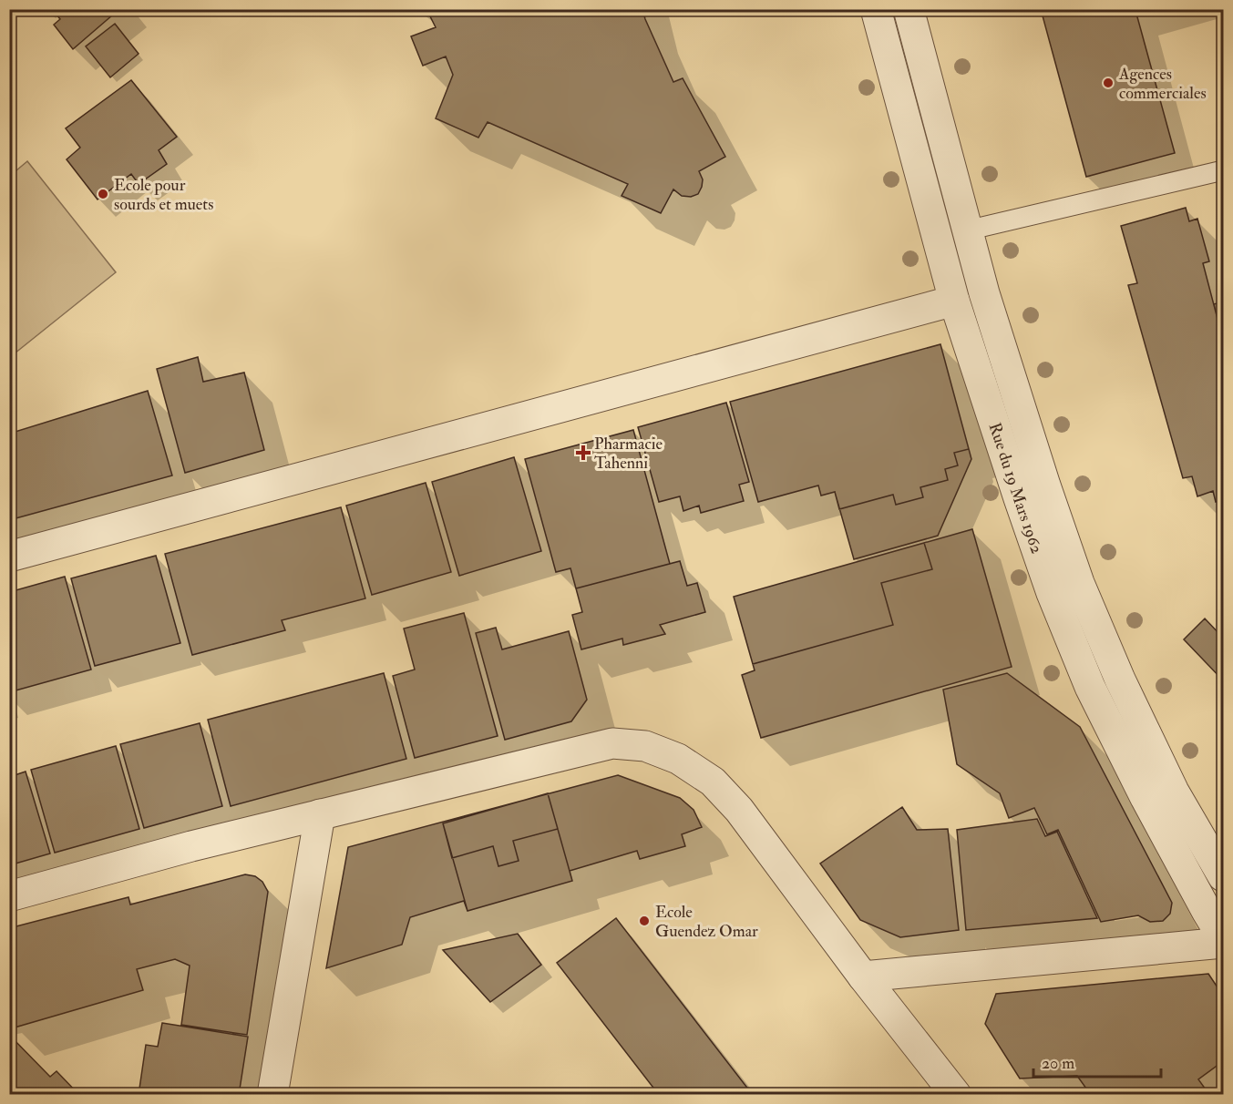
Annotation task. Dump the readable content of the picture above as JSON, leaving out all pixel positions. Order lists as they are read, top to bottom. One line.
{"streets":{"street":["Rue du 19 Mars 1962"]},"places":{"other":["Agences commerciales","Ecole pour sourds et muets","Ecole Guendez Omar"],"health":["Pharmacie Tahenni"]},"scale_bar":"20 m"}
